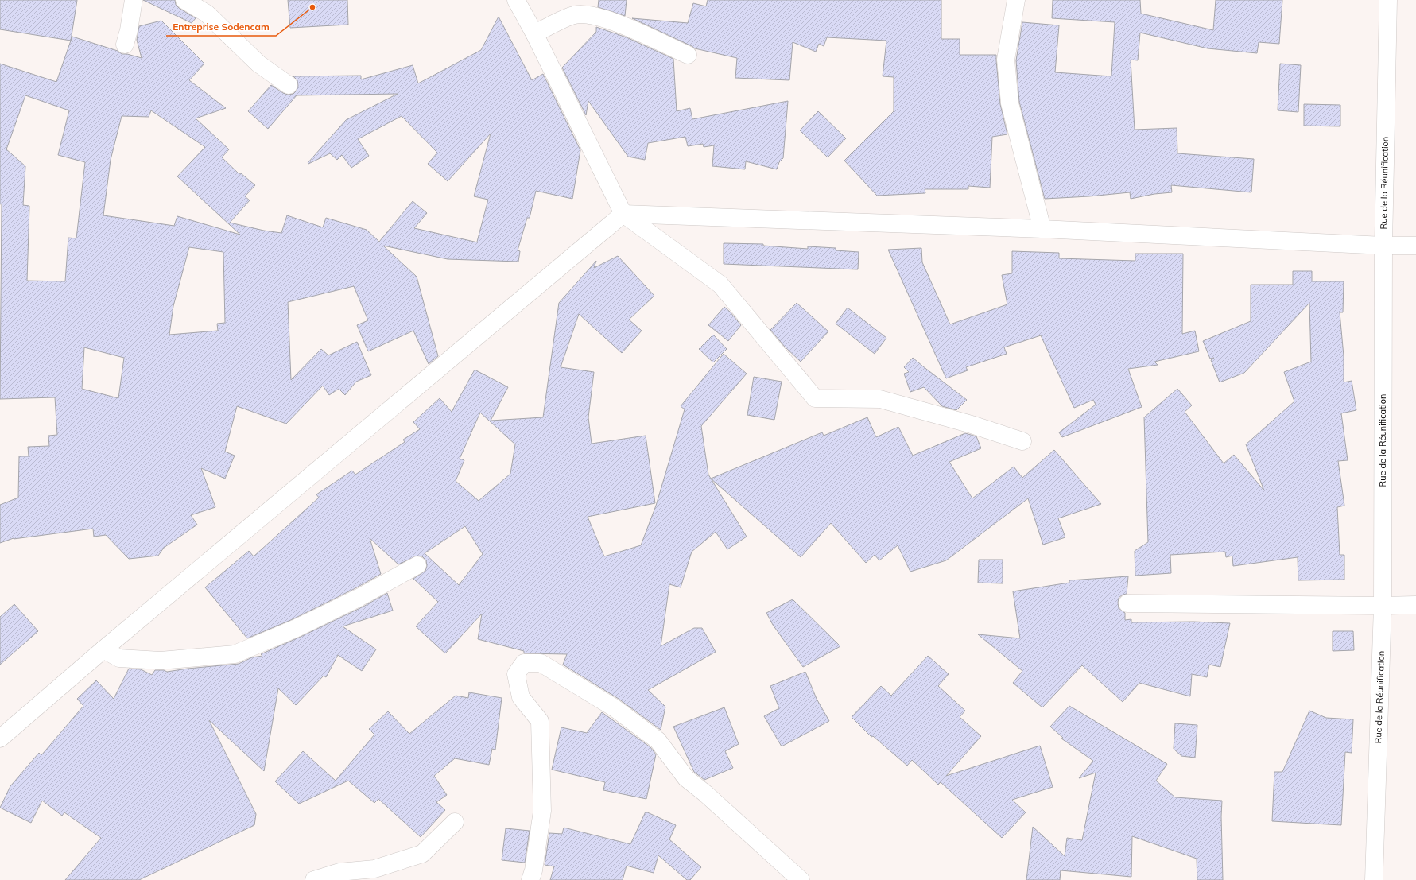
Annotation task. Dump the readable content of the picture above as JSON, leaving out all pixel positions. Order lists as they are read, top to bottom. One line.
{"streets":{"street":["Rue de la Réunification"]},"places":["Entreprise Sodencam"]}
